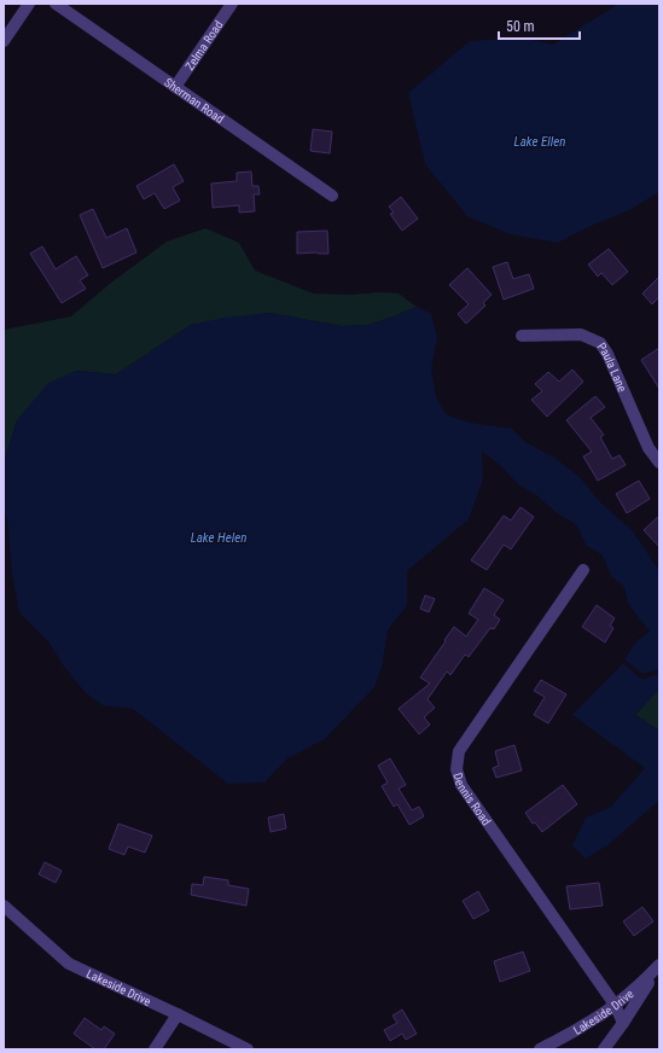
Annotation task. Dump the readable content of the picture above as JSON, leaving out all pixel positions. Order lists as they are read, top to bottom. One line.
{"streets":{"street":["Zelma Road","Sherman Road","Paula Lane","Dennis Road","Lakeside Drive"]},"crossings":[["Zelma Road","Sherman Road"],["Dennis Road","Lakeside Drive"]],"water":["Lake Ellen","Lake Helen"],"scale_bar":"50 m"}
